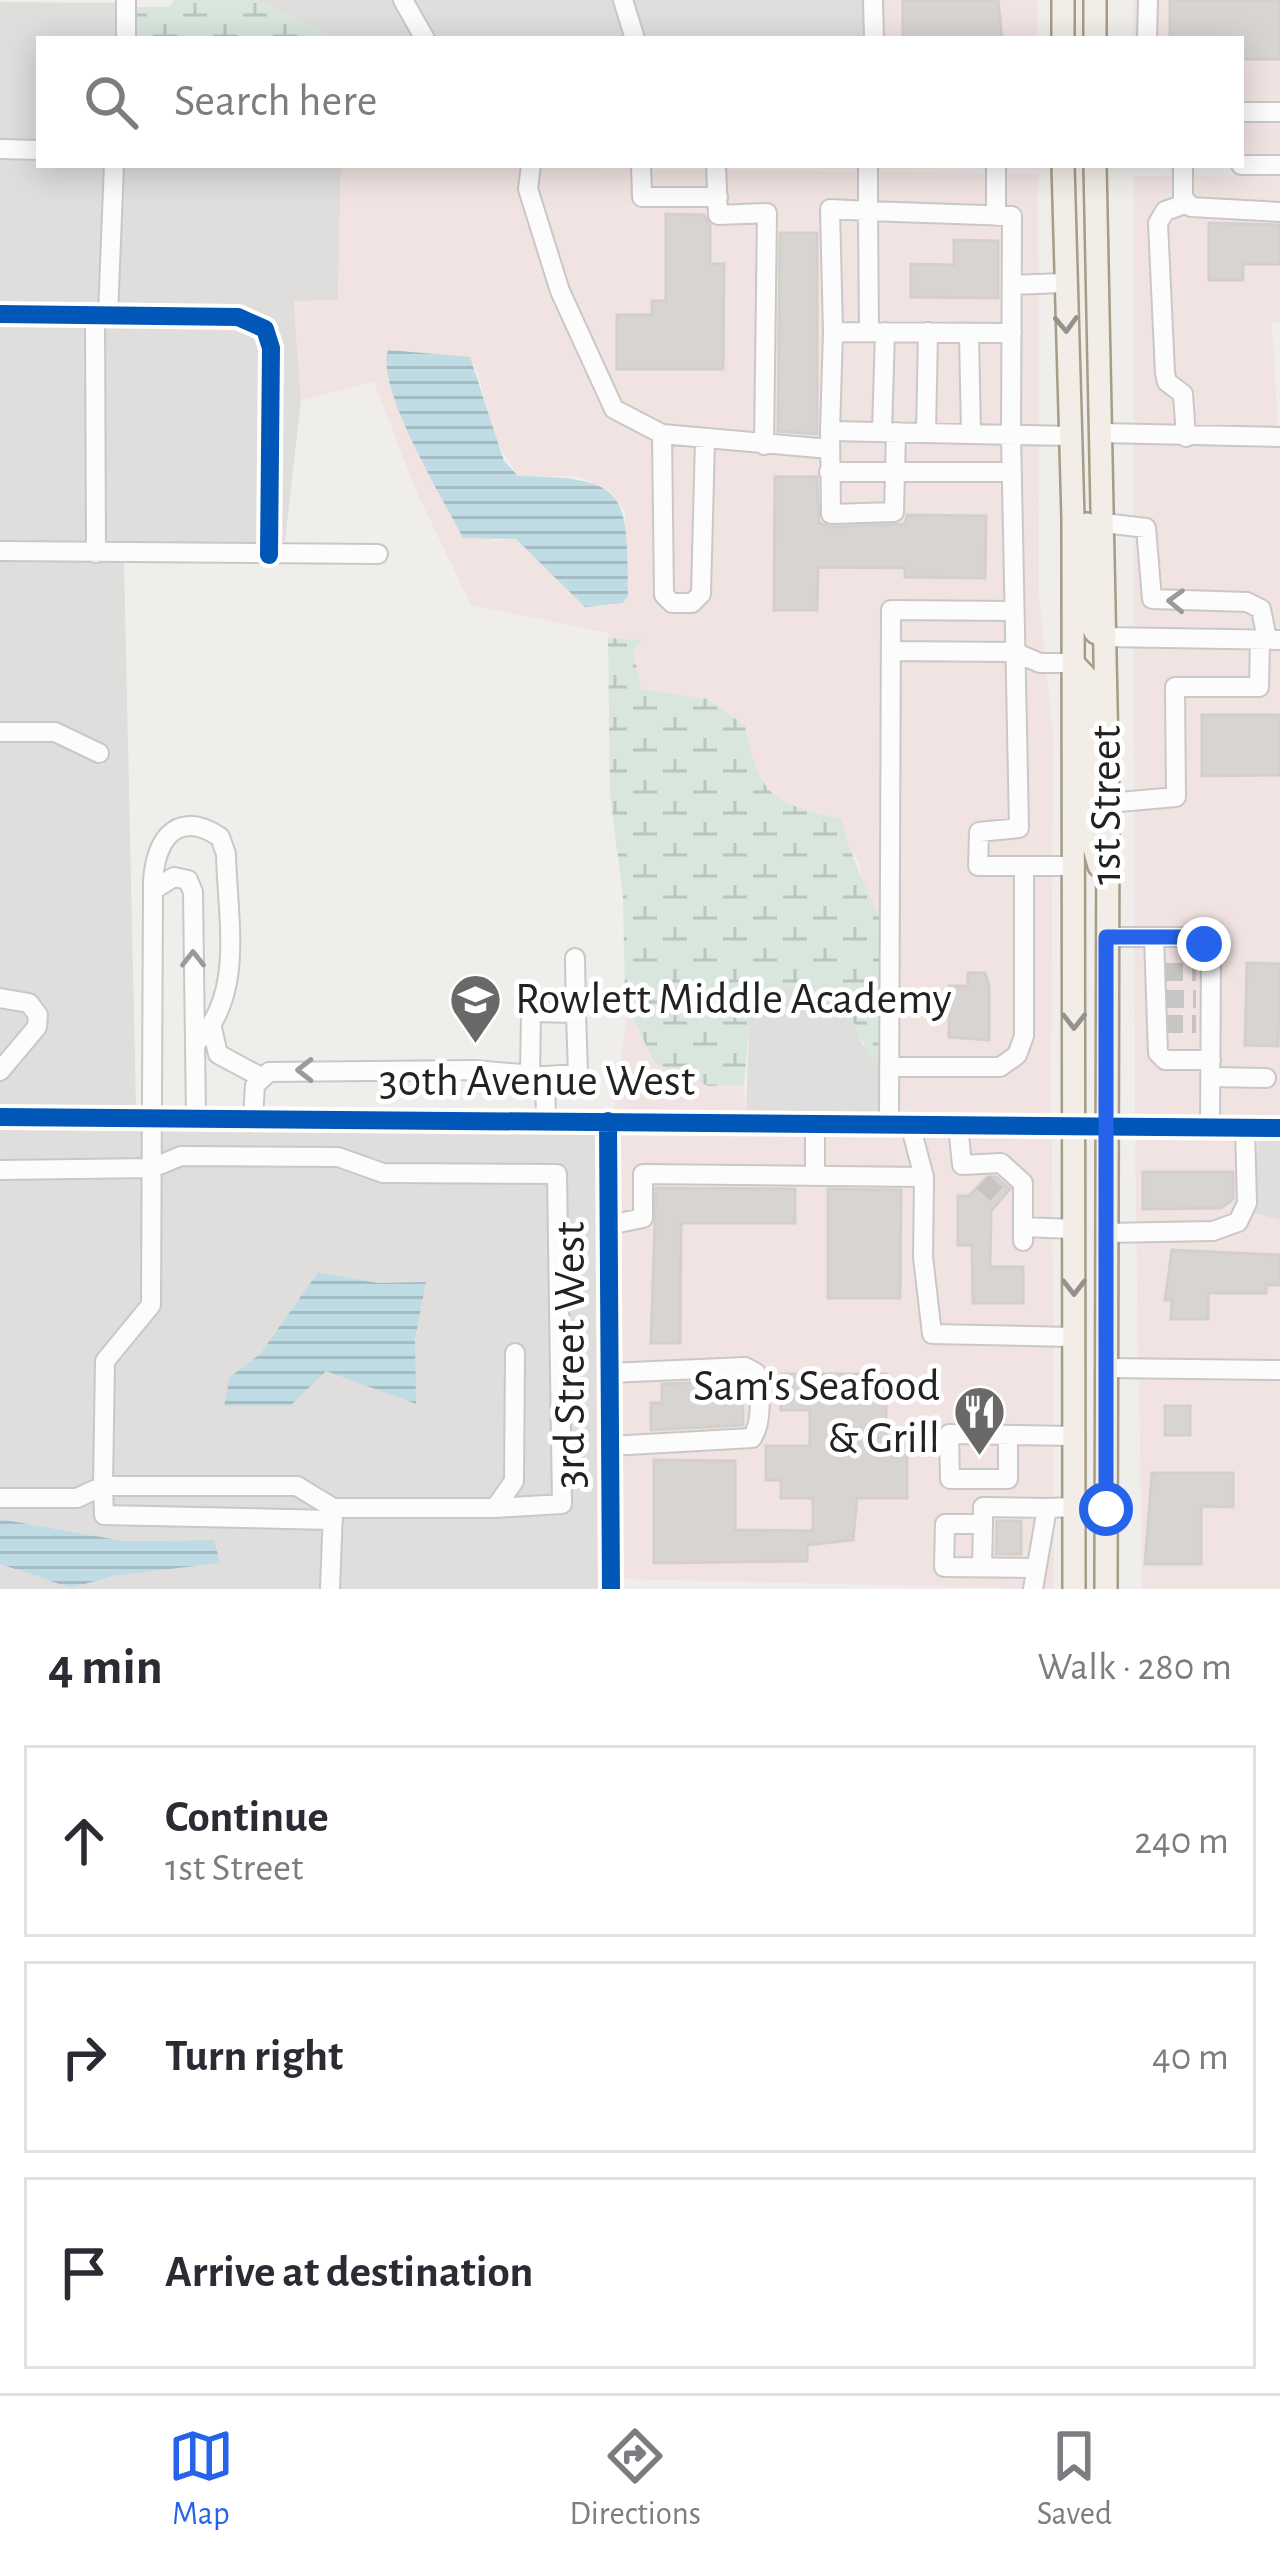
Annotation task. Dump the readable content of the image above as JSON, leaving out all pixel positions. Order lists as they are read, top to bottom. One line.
{"streets":{"main road":["1st Street"],"street":["30th Avenue West","3rd Street West"]},"crossings":[["1st Street","30th Avenue West"],["30th Avenue West","3rd Street West"]],"places":{"school or university":["Rowlett Middle Academy"],"restaurant":["Sam's Seafood & Grill"]},"page":{"search":"Search here","heading":["4 min","Walk · 280 m"],"list":[["Continue","1st Street","240 m"],["Turn right","40 m"],"Arrive at destination"],"nav":["Map","Directions","Saved"]}}
